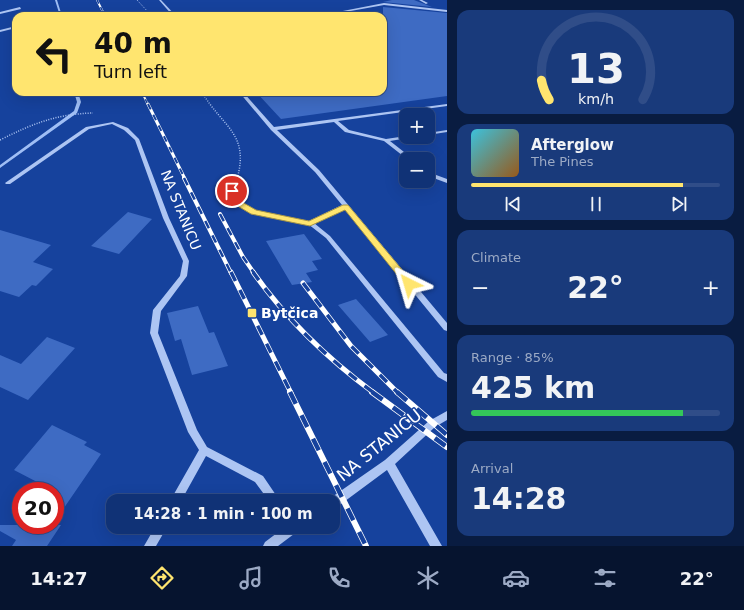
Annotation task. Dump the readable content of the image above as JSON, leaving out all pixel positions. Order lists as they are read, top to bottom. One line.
{"streets":{"street":["NA STANICU"]},"places":{"transit":["Bytčica"]},"page":{"turn":["40 m","Turn left"],"map_buttons":["+","−"],"song":["Afterglow","The Pines"],"tile":["Climate",["Range · 85%","425 km"],["Arrival","14:28"]],"heat":["−","22°","+"],"limit":"20","trip":"14:28 · 1 min · 100 m","tabs":["14:27","22°"],"gauge":["13","km/h"]}}
